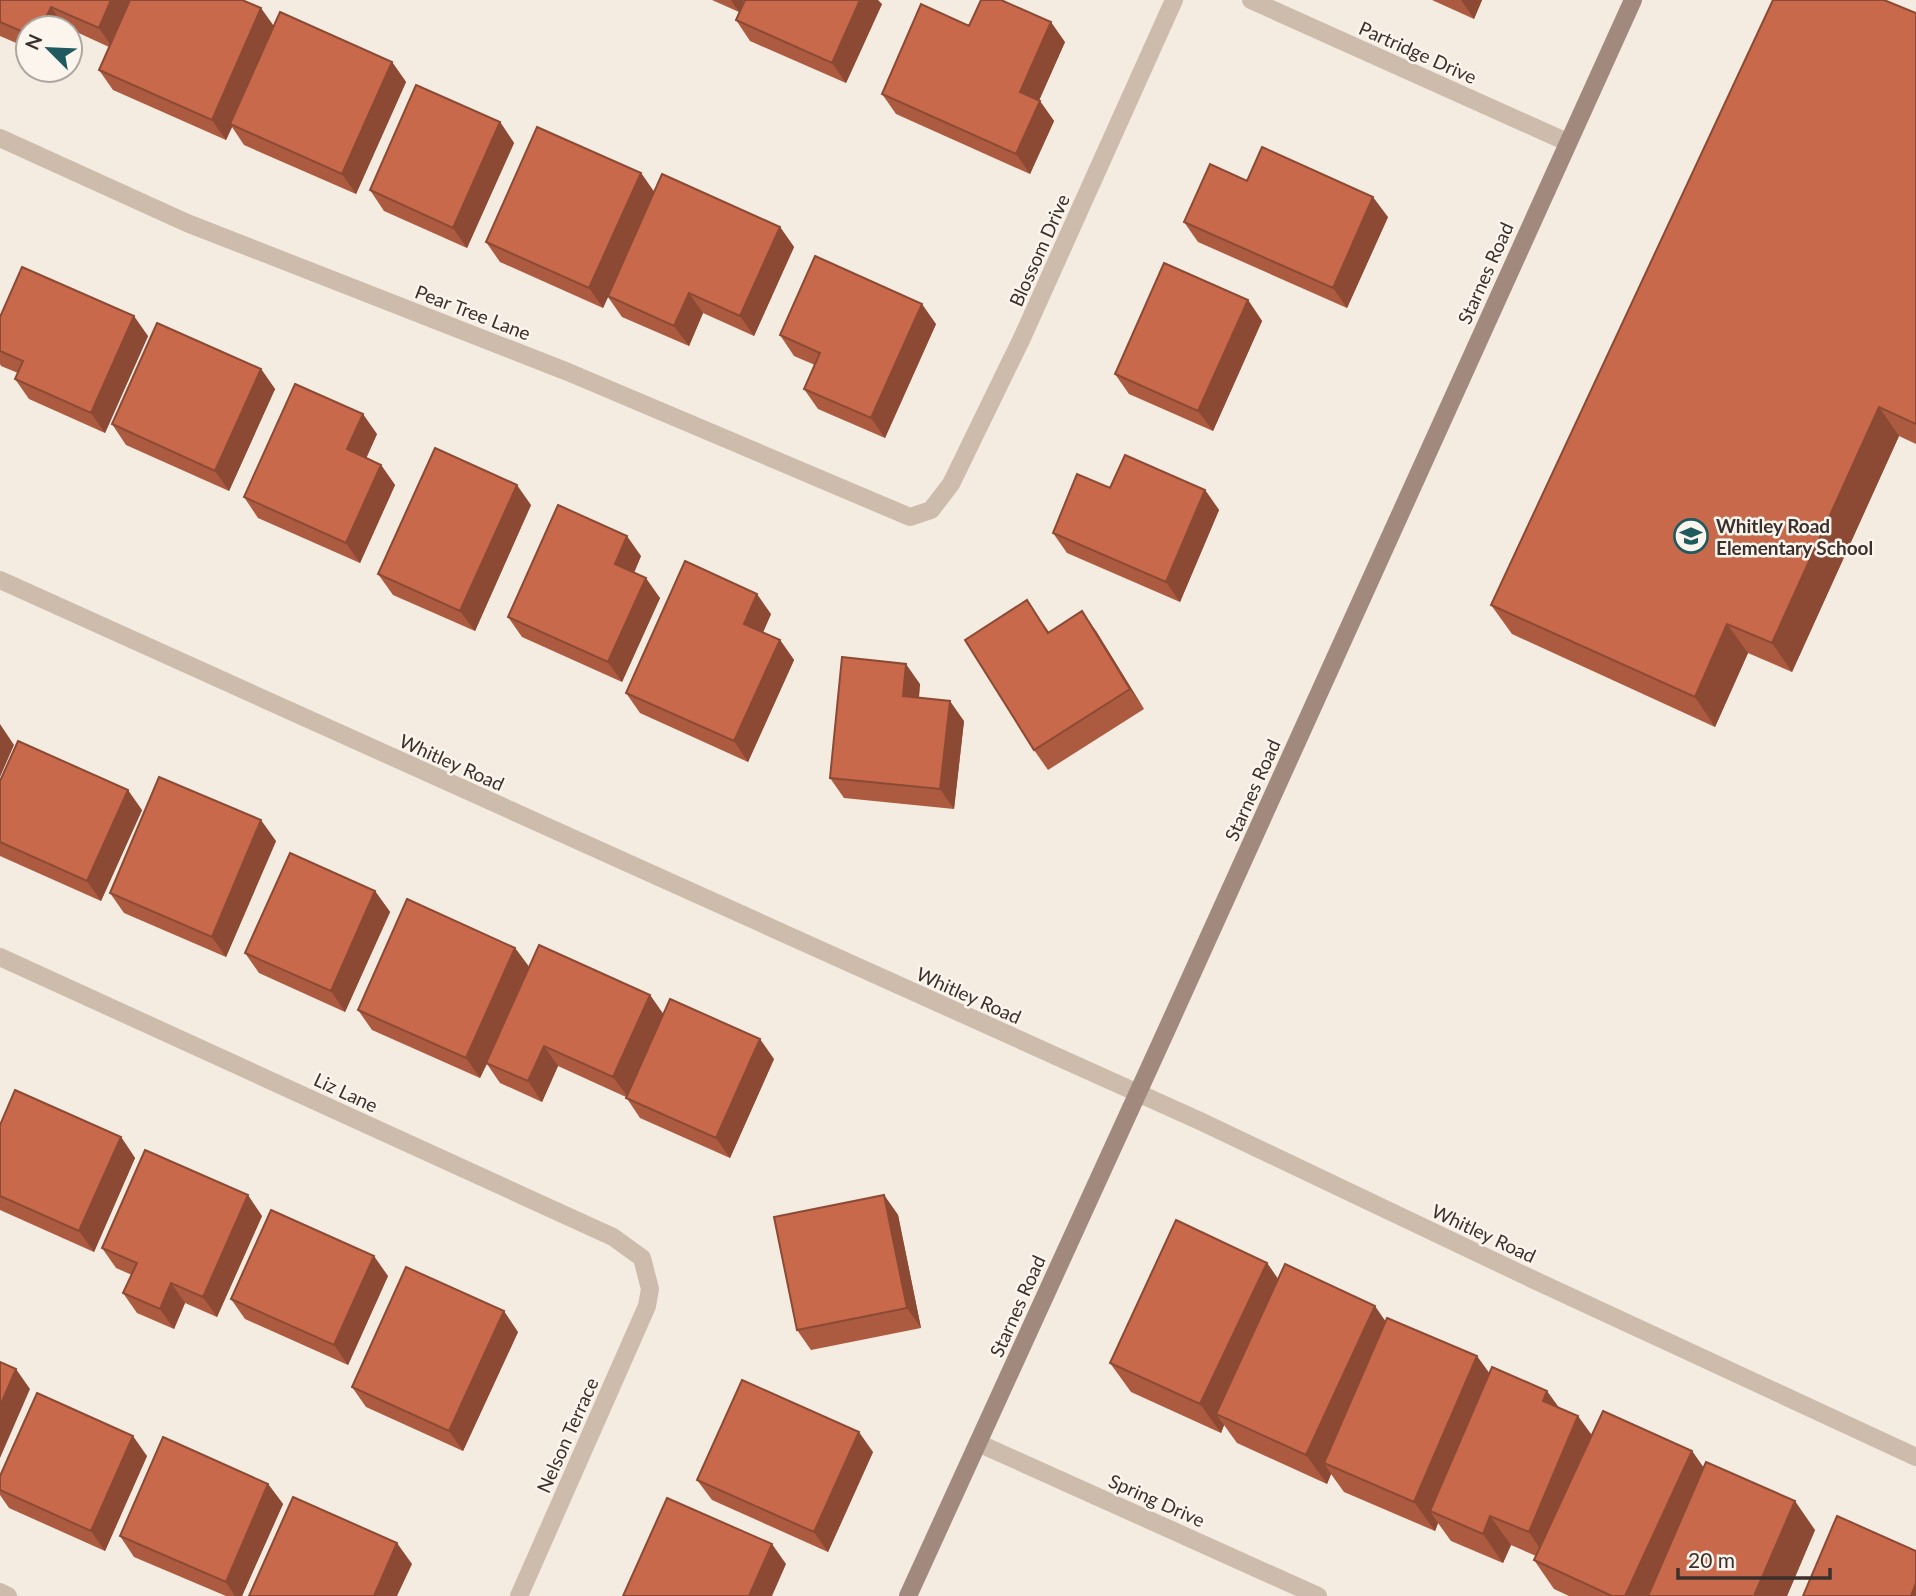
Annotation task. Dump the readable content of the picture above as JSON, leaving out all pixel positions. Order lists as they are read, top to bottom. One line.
{"streets":{"main road":["Starnes Road"],"street":["Partridge Drive","Blossom Drive","Pear Tree Lane","Whitley Road","Liz Lane","Nelson Terrace","Spring Drive"]},"crossings":[["Partridge Drive","Starnes Road"],["Blossom Drive","Pear Tree Lane"],["Starnes Road","Whitley Road"],["Starnes Road","Spring Drive"],["Liz Lane","Nelson Terrace"]],"places":{"school or university":["Whitley Road Elementary School"]},"scale_bar":"20 m","north":"top left"}
